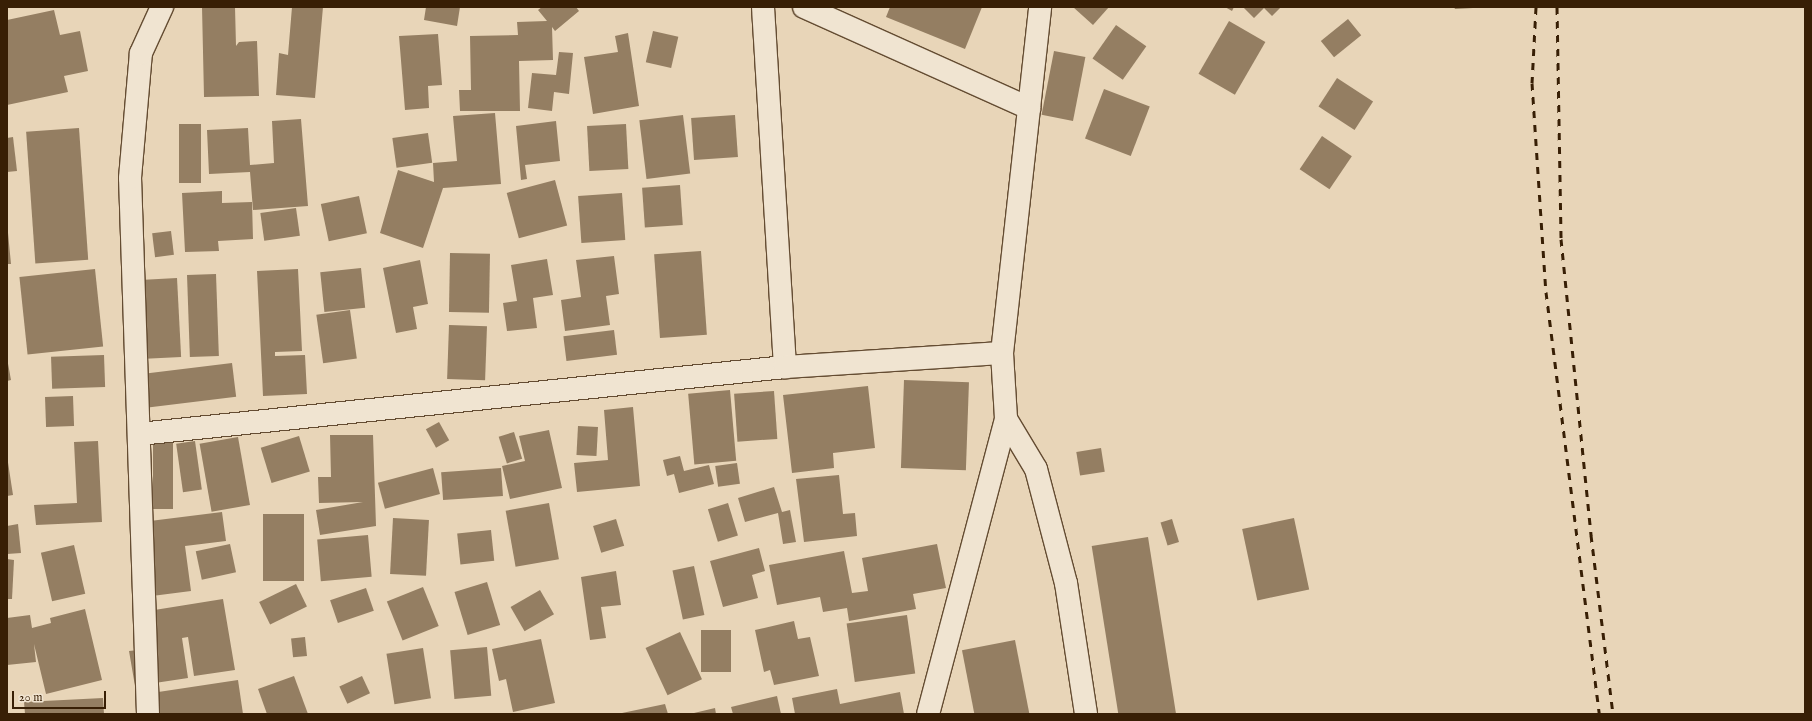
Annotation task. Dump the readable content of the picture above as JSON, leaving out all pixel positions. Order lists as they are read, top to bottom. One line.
{"scale_bar":"20 m"}
